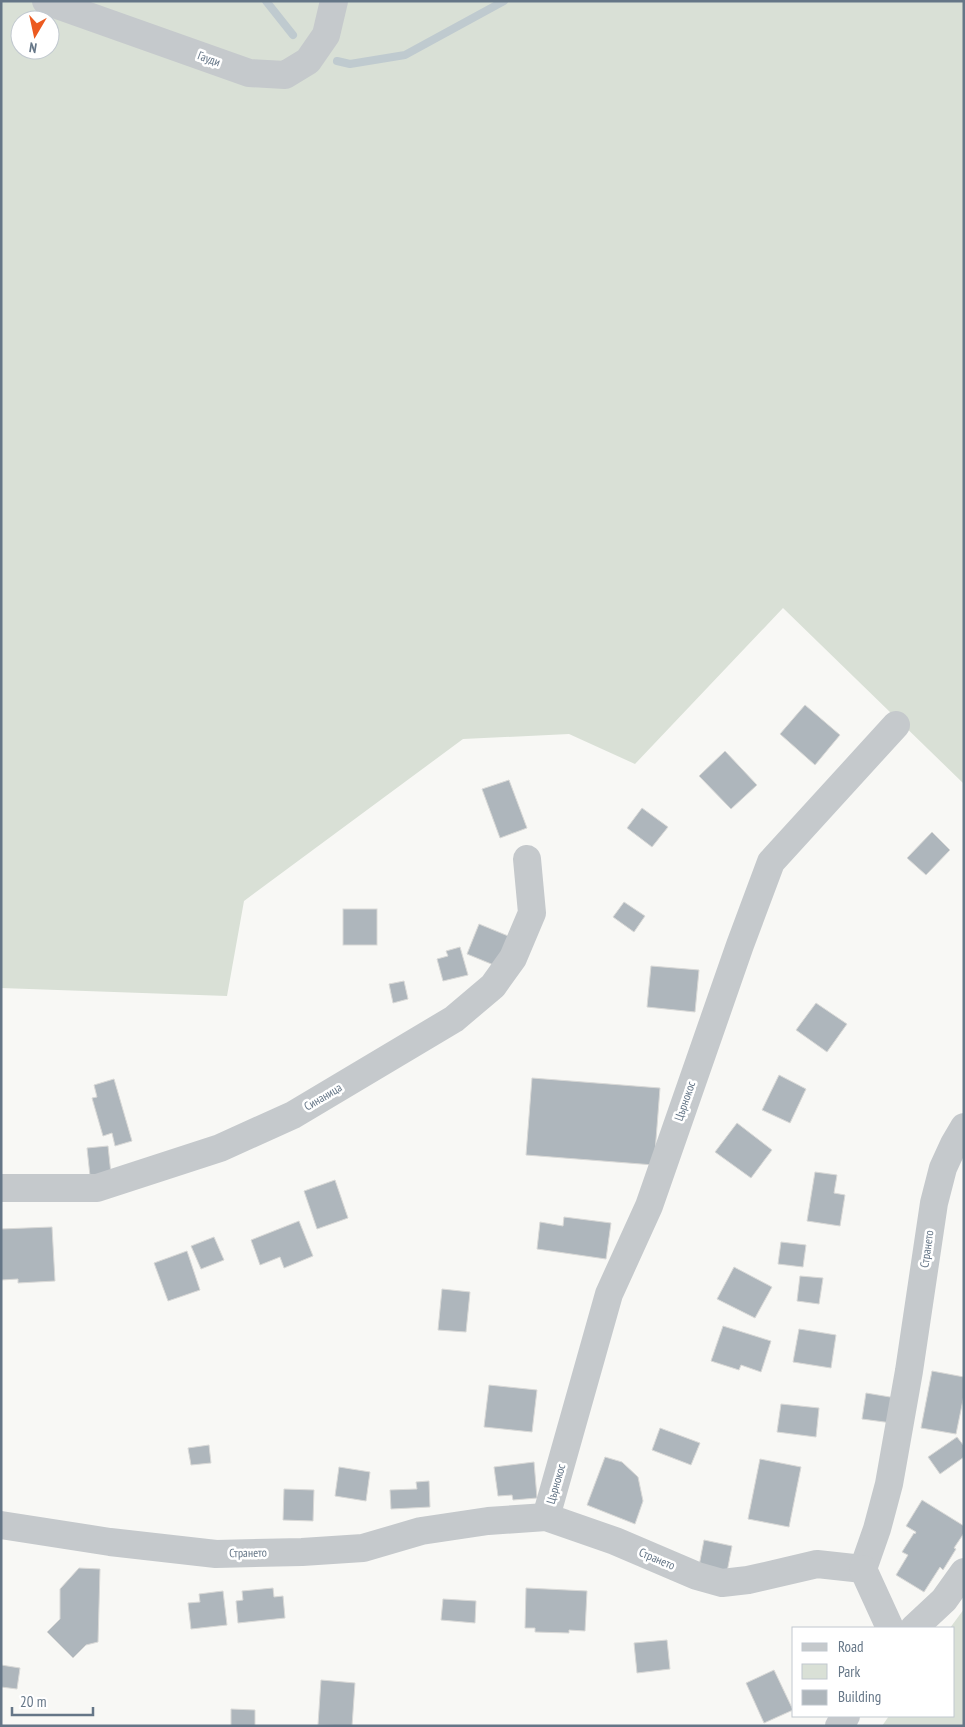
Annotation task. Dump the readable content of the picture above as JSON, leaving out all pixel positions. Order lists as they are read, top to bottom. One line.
{"streets":{"street":["Гауди","Синаница","Църнокос","Странето"]},"crossings":[["Църнокос","Странето"]],"legend":["Road","Park","Building"],"scale_bar":"20 m","north":"bottom"}
